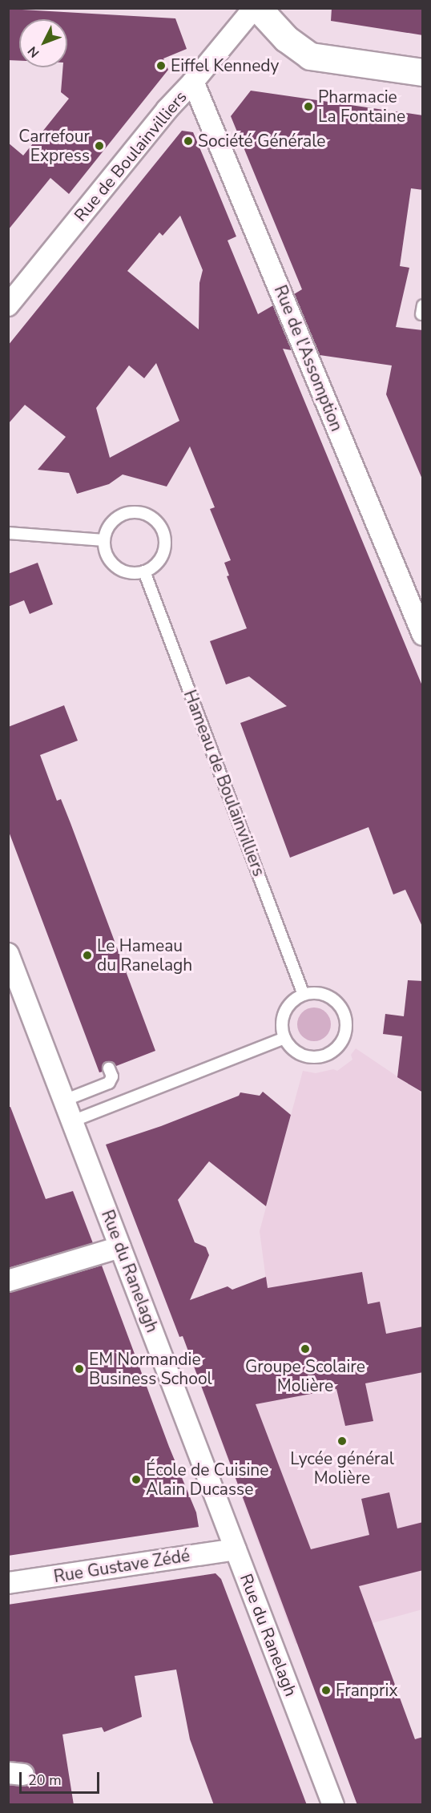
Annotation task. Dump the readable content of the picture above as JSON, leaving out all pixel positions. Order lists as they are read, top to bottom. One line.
{"streets":{"street":["Rue de Boulainvilliers","Rue de l'Assomption","Rue du Ranelagh","Rue Gustave Zédé"],"lane":["Hameau de Boulainvilliers"]},"crossings":[["Rue de Boulainvilliers","Rue de l'Assomption"],["Rue du Ranelagh","Rue Gustave Zédé"]],"places":["Eiffel Kennedy","Pharmacie La Fontaine","Société Générale","Carrefour Express","Le Hameau du Ranelagh","Groupe Scolaire Molière","EM Normandie Business School","Lycée général Molière","École de Cuisine Alain Ducasse","Franprix"],"scale_bar":"20 m","north":"bottom left"}
